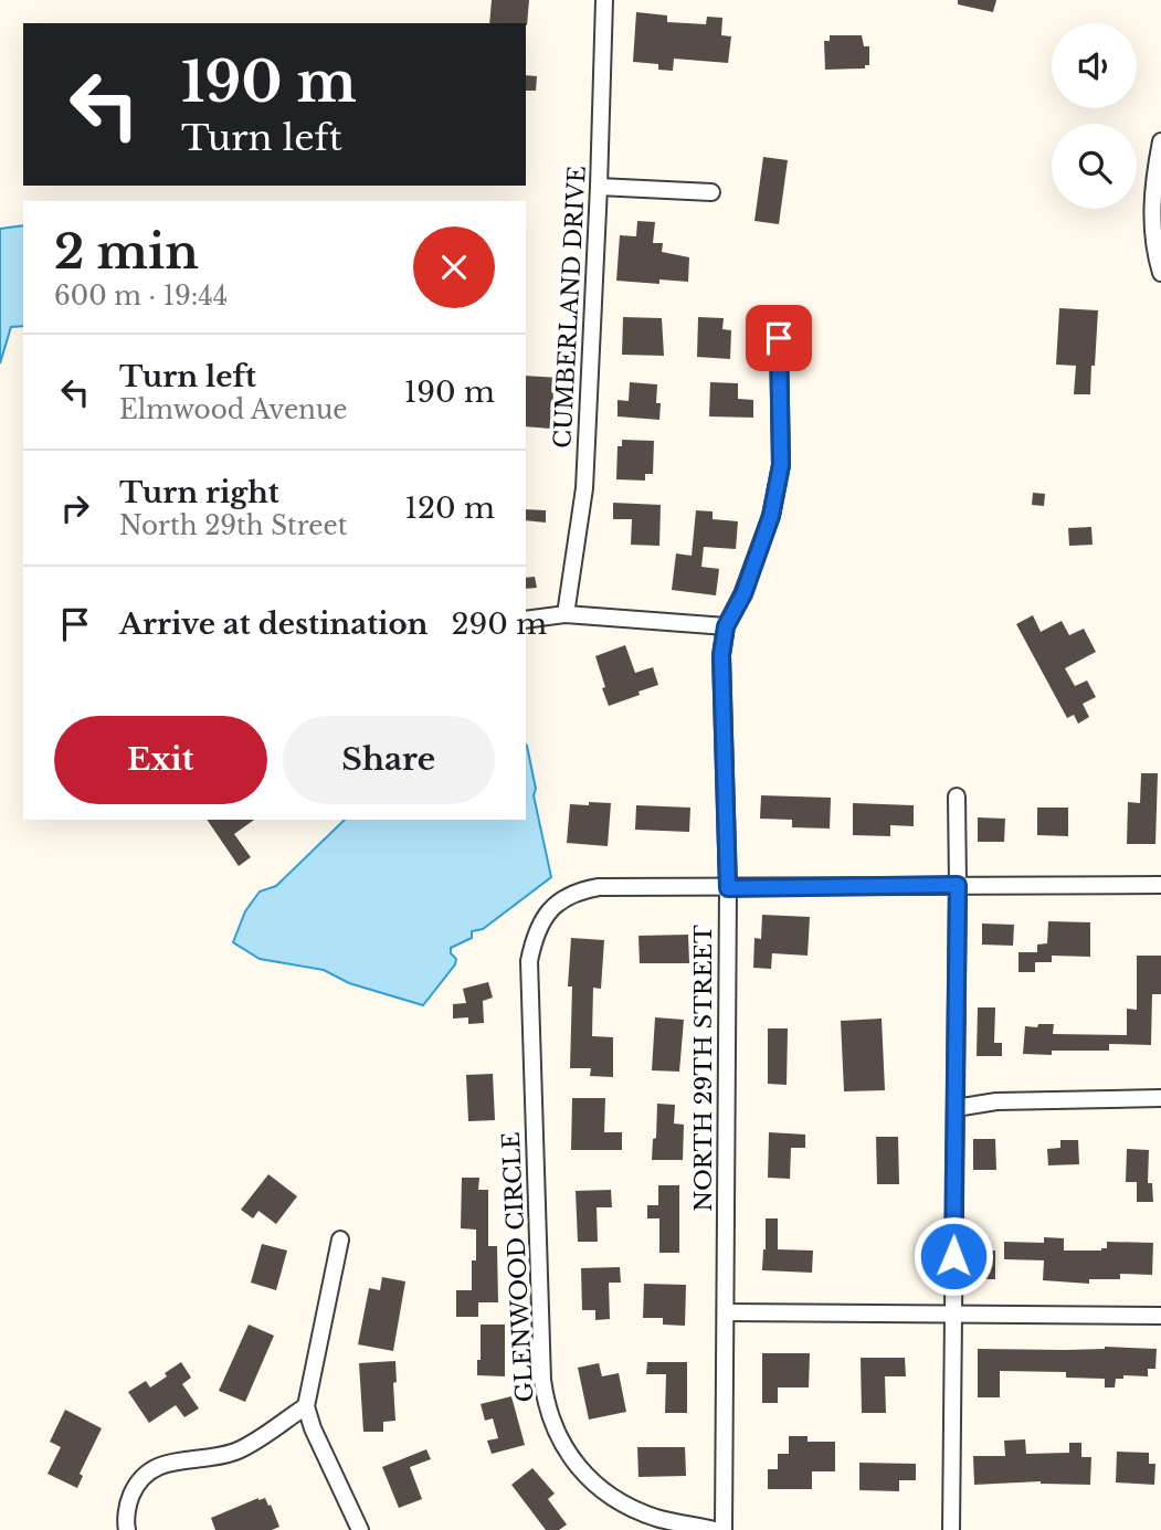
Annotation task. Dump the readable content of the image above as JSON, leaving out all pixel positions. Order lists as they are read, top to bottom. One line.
{"streets":{"street":["CUMBERLAND DRIVE","NORTH 29TH STREET","GLENWOOD CIRCLE"]},"crossings":[["NORTH 29TH STREET","GLENWOOD CIRCLE"]],"page":{"turn":["190 m","Turn left"],"heading":["2 min","600 m · 19:44"],"list":[{"name":"Turn left","note":"Elmwood Avenue","value":"190 m"},{"name":"Turn right","note":"North 29th Street","value":"120 m"},{"name":"Arrive at destination","value":"290 m"}],"buttons":["Exit","Share"]}}
